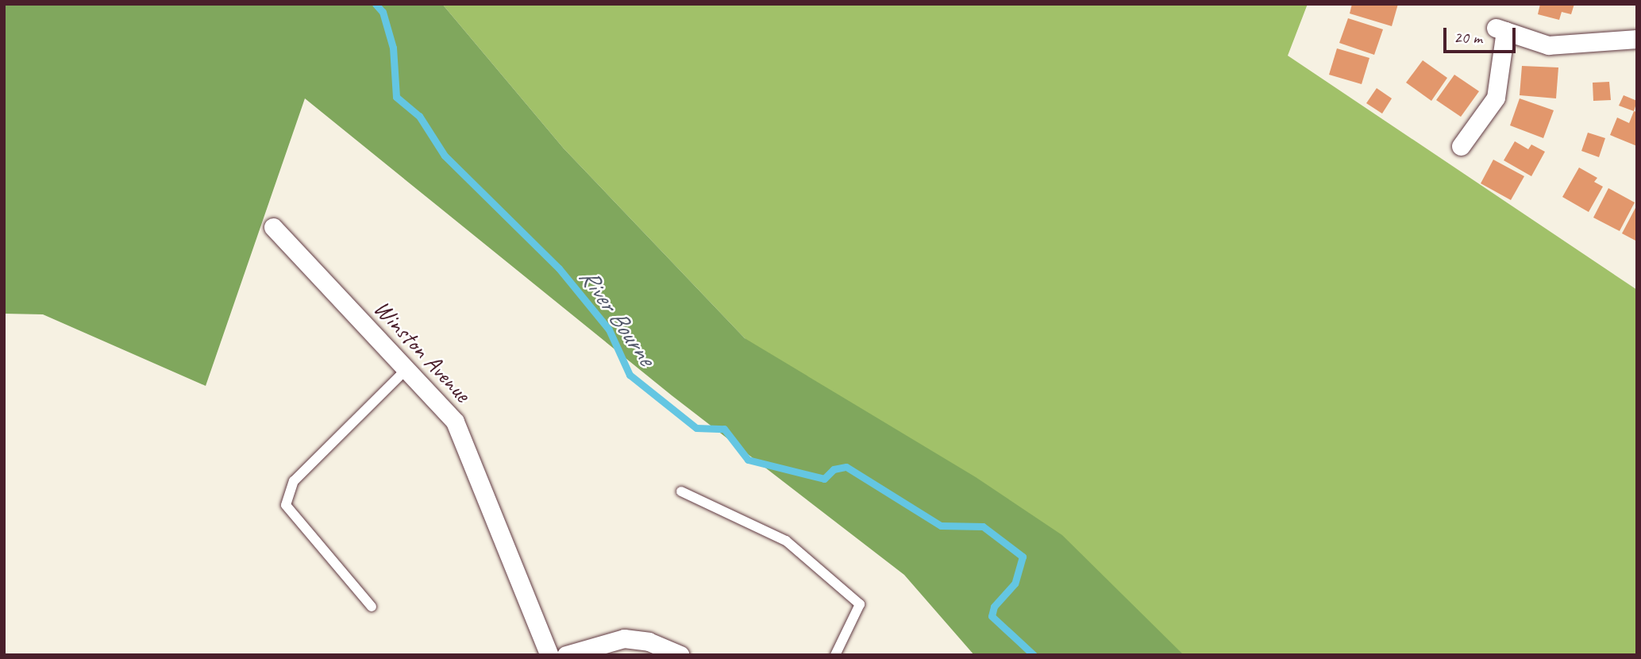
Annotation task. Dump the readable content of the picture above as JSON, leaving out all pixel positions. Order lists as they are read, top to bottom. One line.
{"streets":{"street":["Winston Avenue"]},"water":["River Bourne"],"scale_bar":"20 m"}
